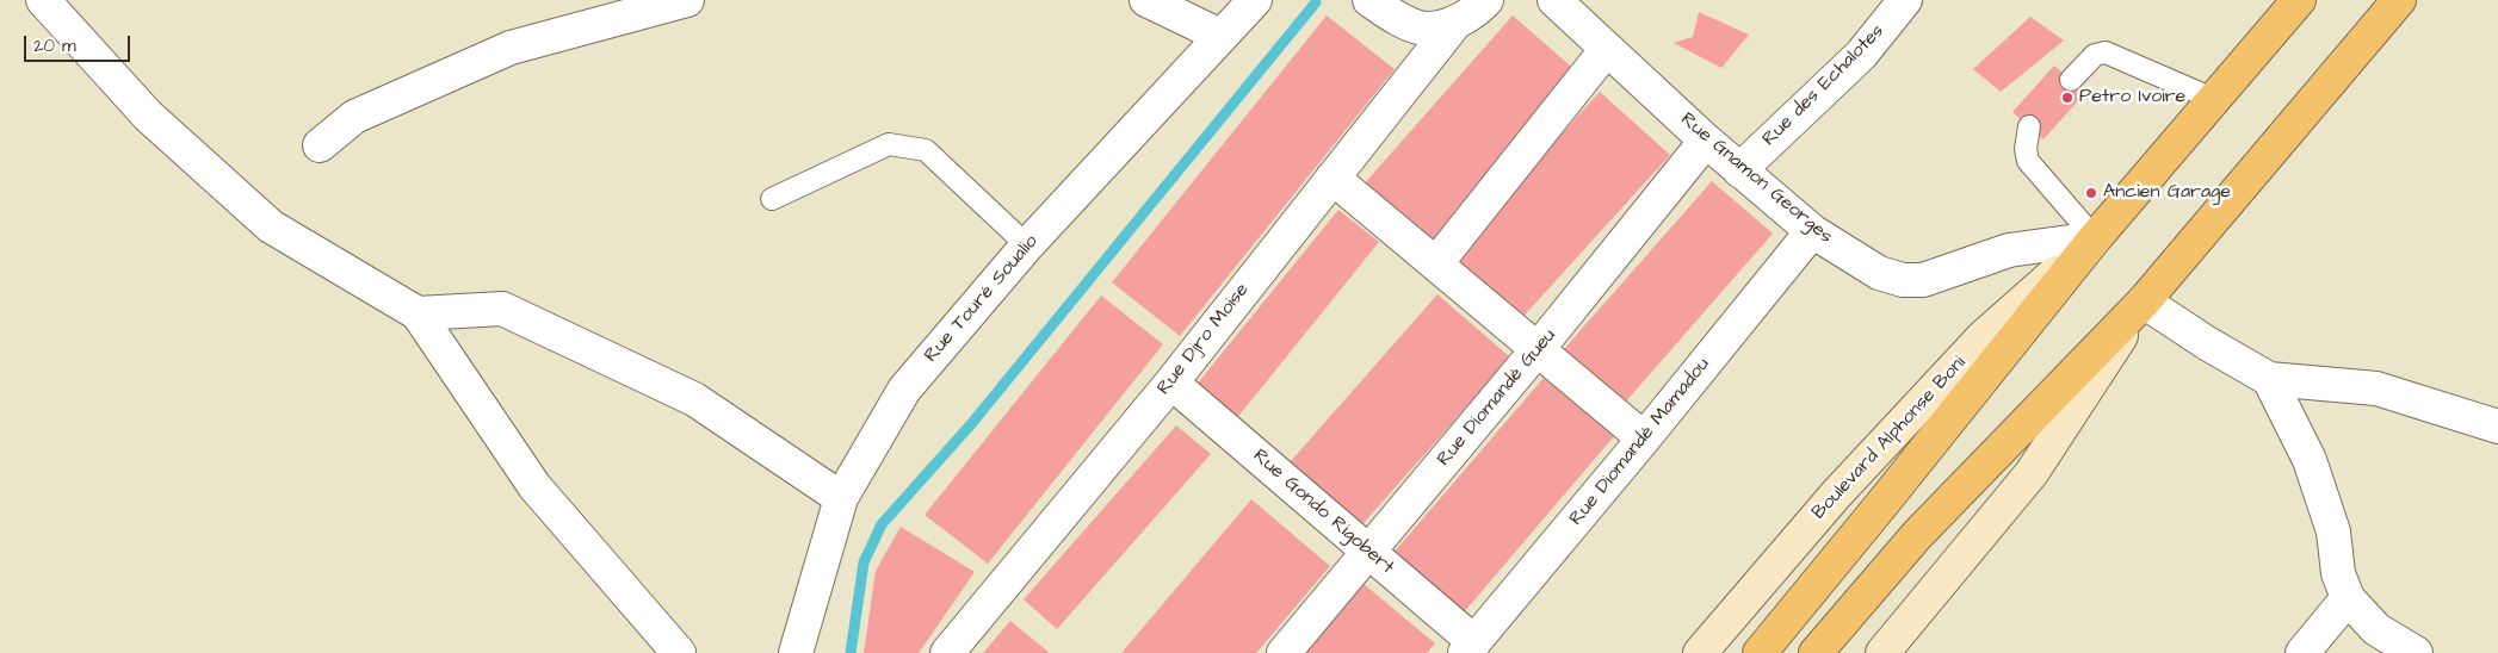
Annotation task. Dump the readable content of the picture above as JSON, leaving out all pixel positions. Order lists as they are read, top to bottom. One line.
{"streets":{"main road":["Boulevard Alphonse Boni"],"street":["Rue des Echalotes","Rue Gnamon Georges","Rue Touré Soualio","Rue Djro Moise","Rue Diomandé Gueu","Rue Diomandé Mamadou","Rue Gondo Rigobert"]},"crossings":[["Rue des Echalotes","Rue Gnamon Georges"],["Rue Gnamon Georges","Rue Diomandé Gueu"],["Rue Gnamon Georges","Boulevard Alphonse Boni"],["Rue Gnamon Georges","Rue Diomandé Mamadou"],["Rue Djro Moise","Rue Gondo Rigobert"],["Rue Diomandé Gueu","Rue Gondo Rigobert"],["Rue Diomandé Mamadou","Rue Gondo Rigobert"]],"places":["Petro Ivoire","Ancien Garage"],"scale_bar":"20 m"}
